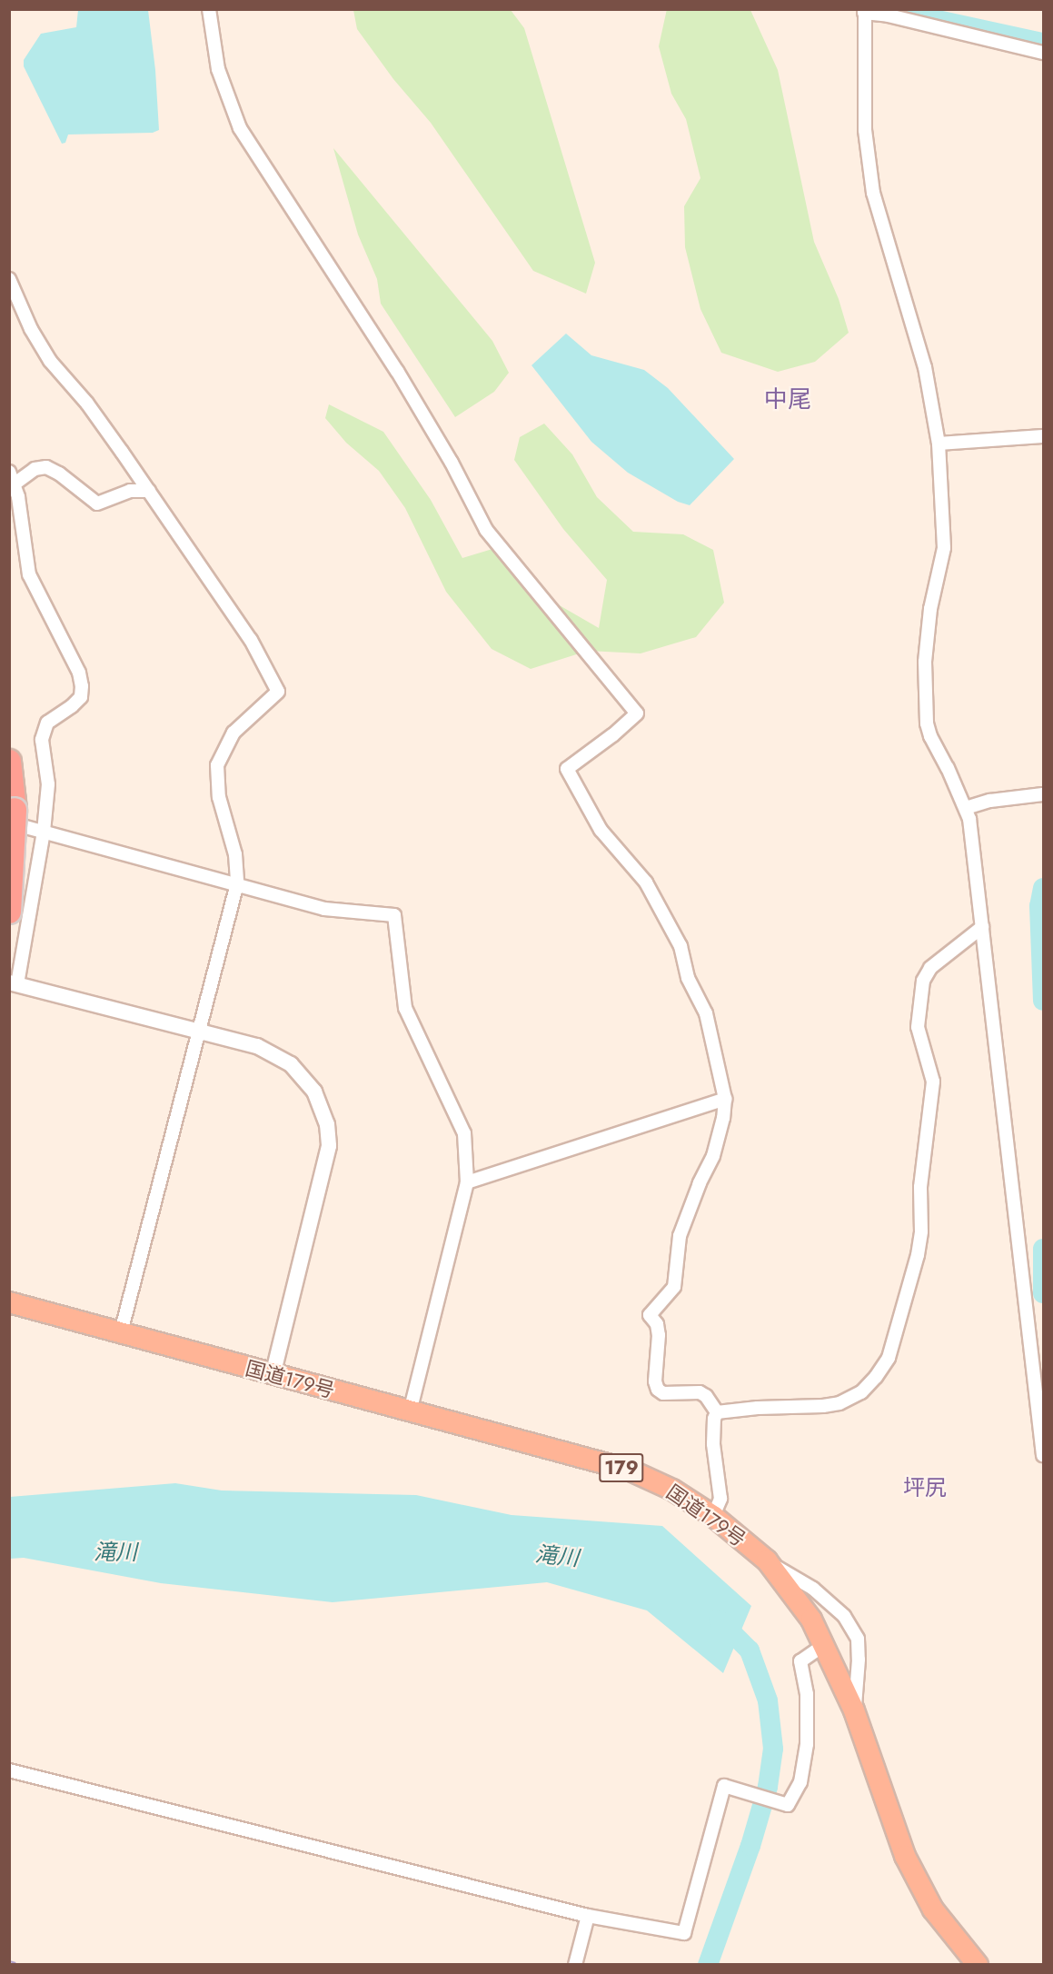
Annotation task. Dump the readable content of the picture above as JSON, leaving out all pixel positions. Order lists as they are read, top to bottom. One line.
{"streets":{"highway":["国道179号","179"]},"districts":["中尾","坪尻"],"water":["滝川"]}
